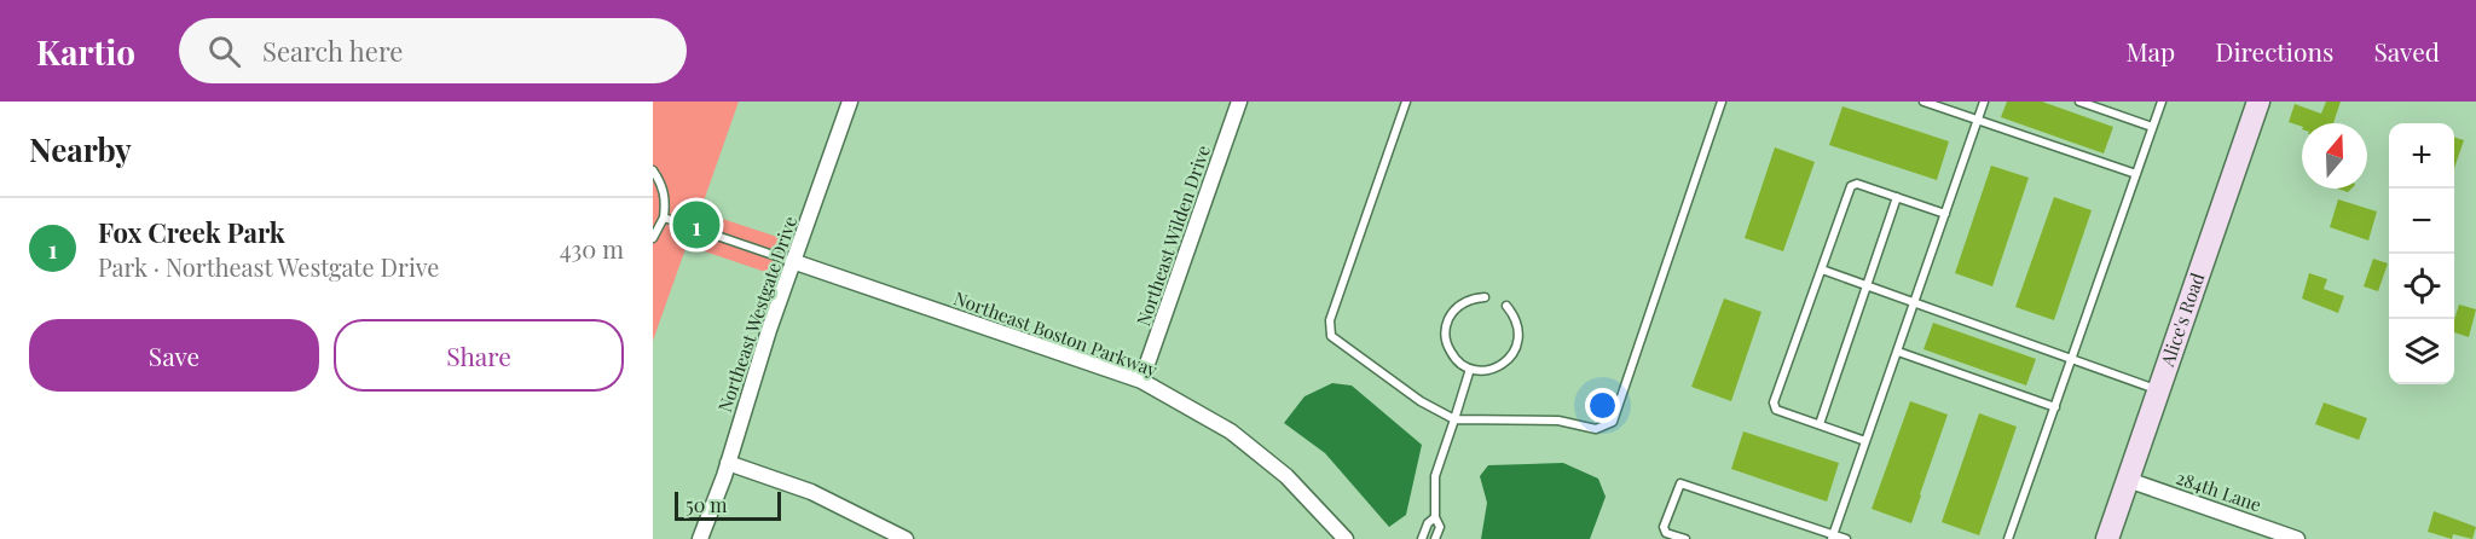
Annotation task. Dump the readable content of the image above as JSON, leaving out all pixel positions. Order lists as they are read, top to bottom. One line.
{"streets":{"main road":["Alice's Road"],"street":["Northeast Wilden Drive","Northeast Westgate Drive","Northeast Boston Parkway","284th Lane"]},"crossings":[["Northeast Wilden Drive","Northeast Boston Parkway"],["Northeast Westgate Drive","Northeast Boston Parkway"],["Alice's Road","284th Lane"]],"scale_bar":"50 m","north":"top","page":{"header":"Kartio","search":"Search here","nav":["Map","Directions","Saved"],"heading":"Nearby","map_buttons":["+","−"],"list":[{"mark":"1","name":"Fox Creek Park","note":"Park · Northeast Westgate Drive","value":"430 m"}],"pins":"1","buttons":["Save","Share"],"scale":"50 m"}}
